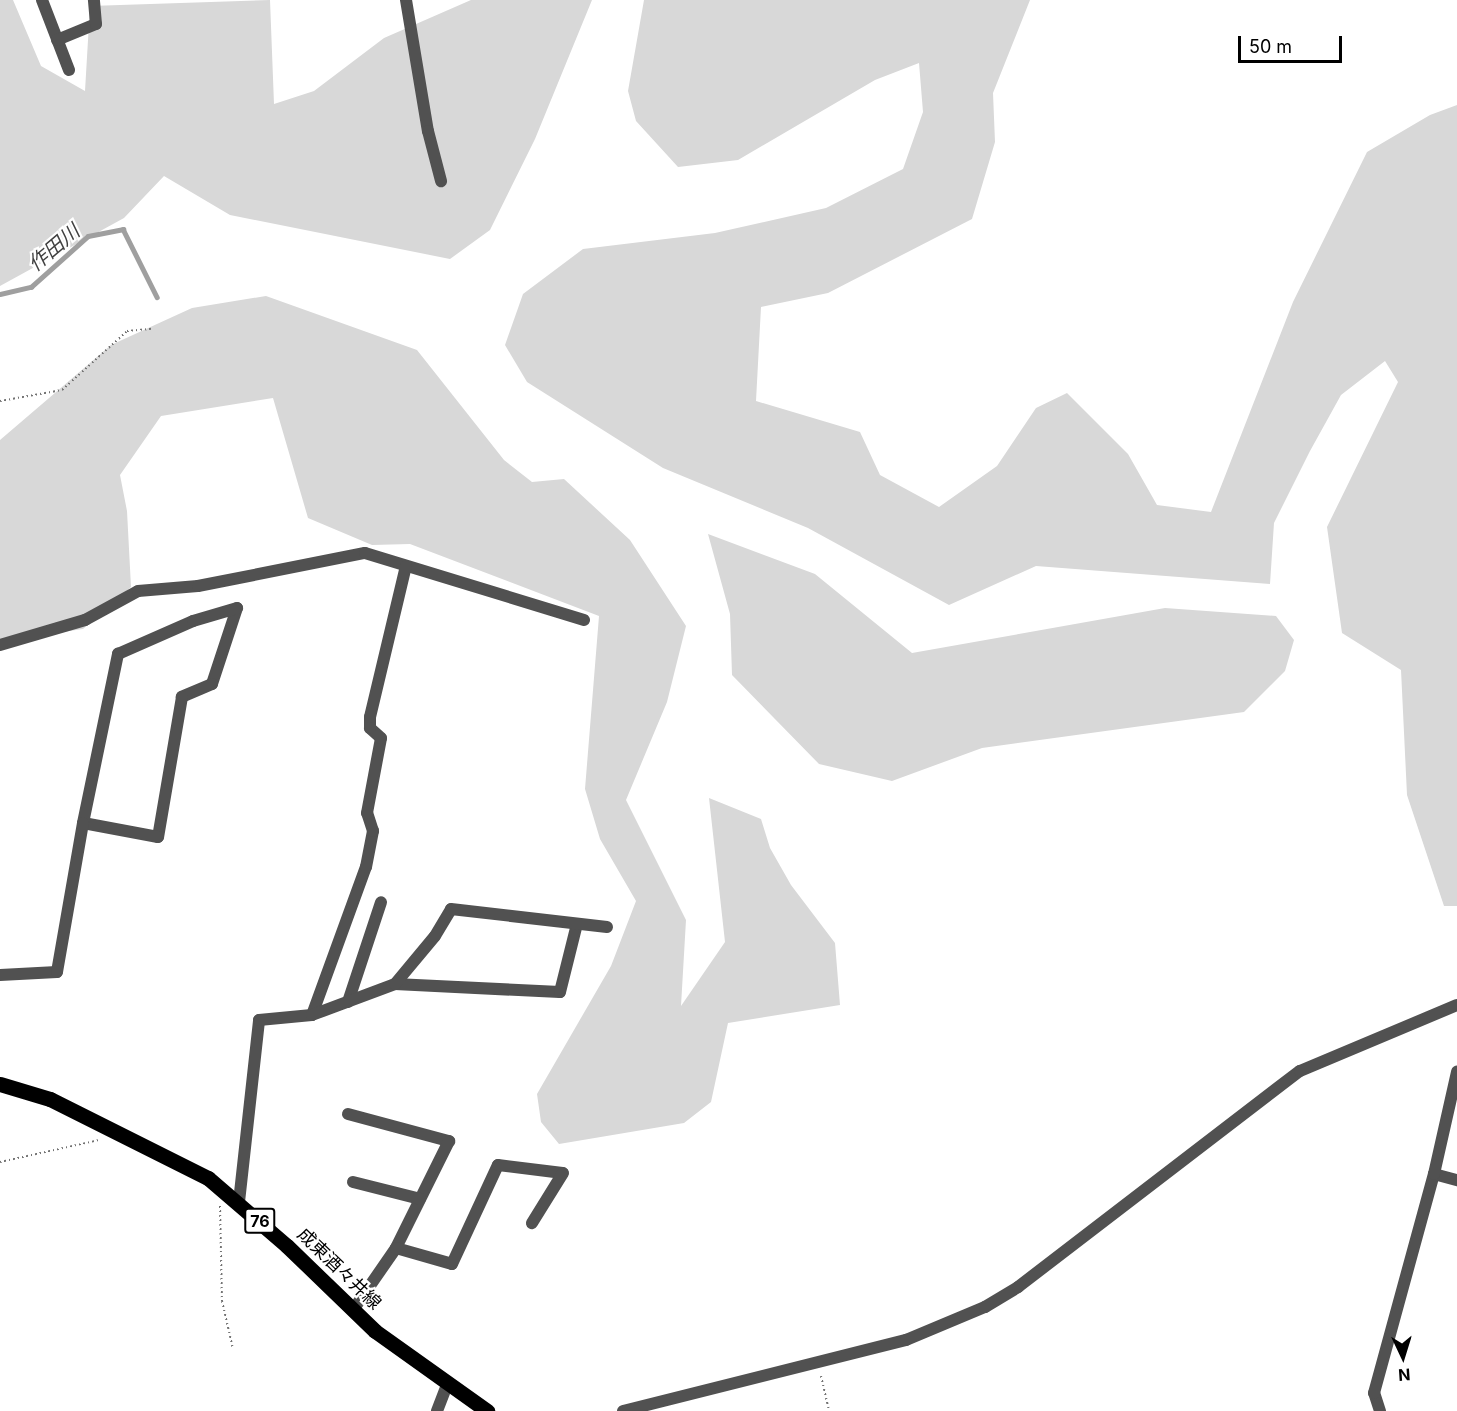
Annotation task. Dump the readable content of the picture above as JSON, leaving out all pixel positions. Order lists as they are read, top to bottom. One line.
{"streets":{"main road":["76","成東酒々井線"]},"water":["作田川"],"scale_bar":"50 m","north":"bottom"}
